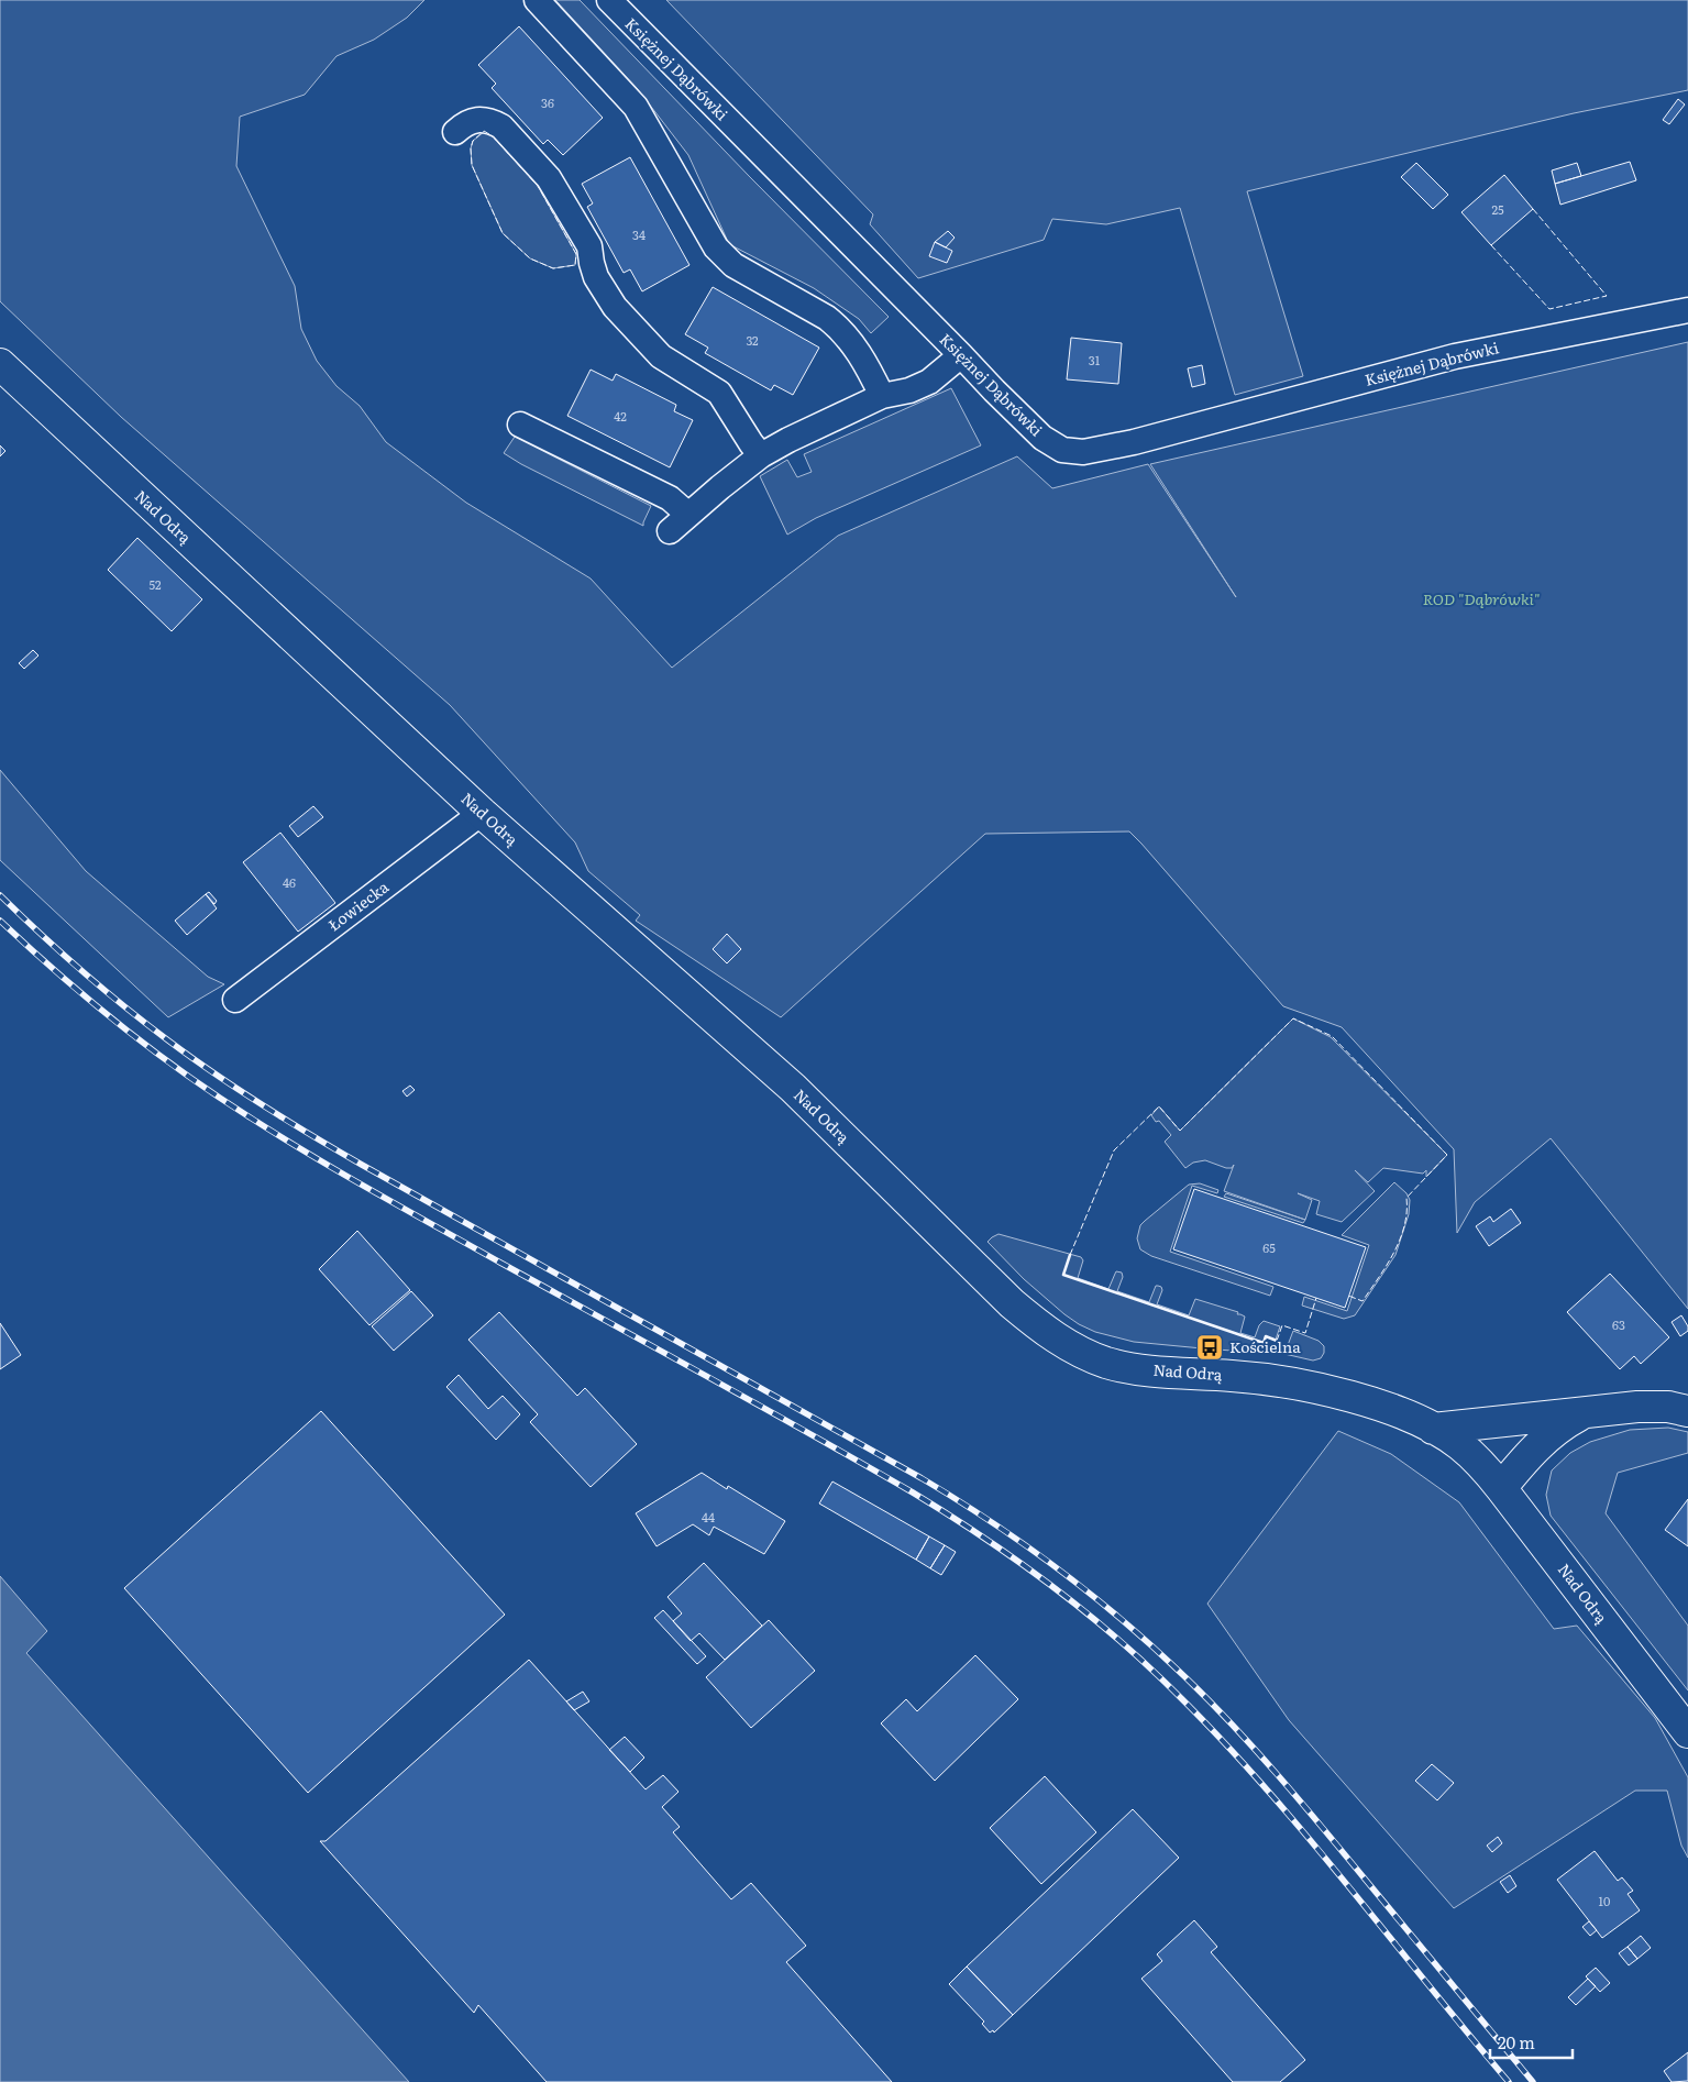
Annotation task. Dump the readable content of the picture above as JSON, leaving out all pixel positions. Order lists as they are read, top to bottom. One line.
{"streets":{"street":["Księżnej Dąbrówki","Nad Odrą","Łowiecka"]},"crossings":[["Nad Odrą","Łowiecka"]],"parks":["ROD \"Dąbrówki\""],"places":{"bus stop":["Kościelna"]},"house_numbers":["36","25","34","32","31","42","52","46","65","63","44","10"],"scale_bar":"20 m"}
